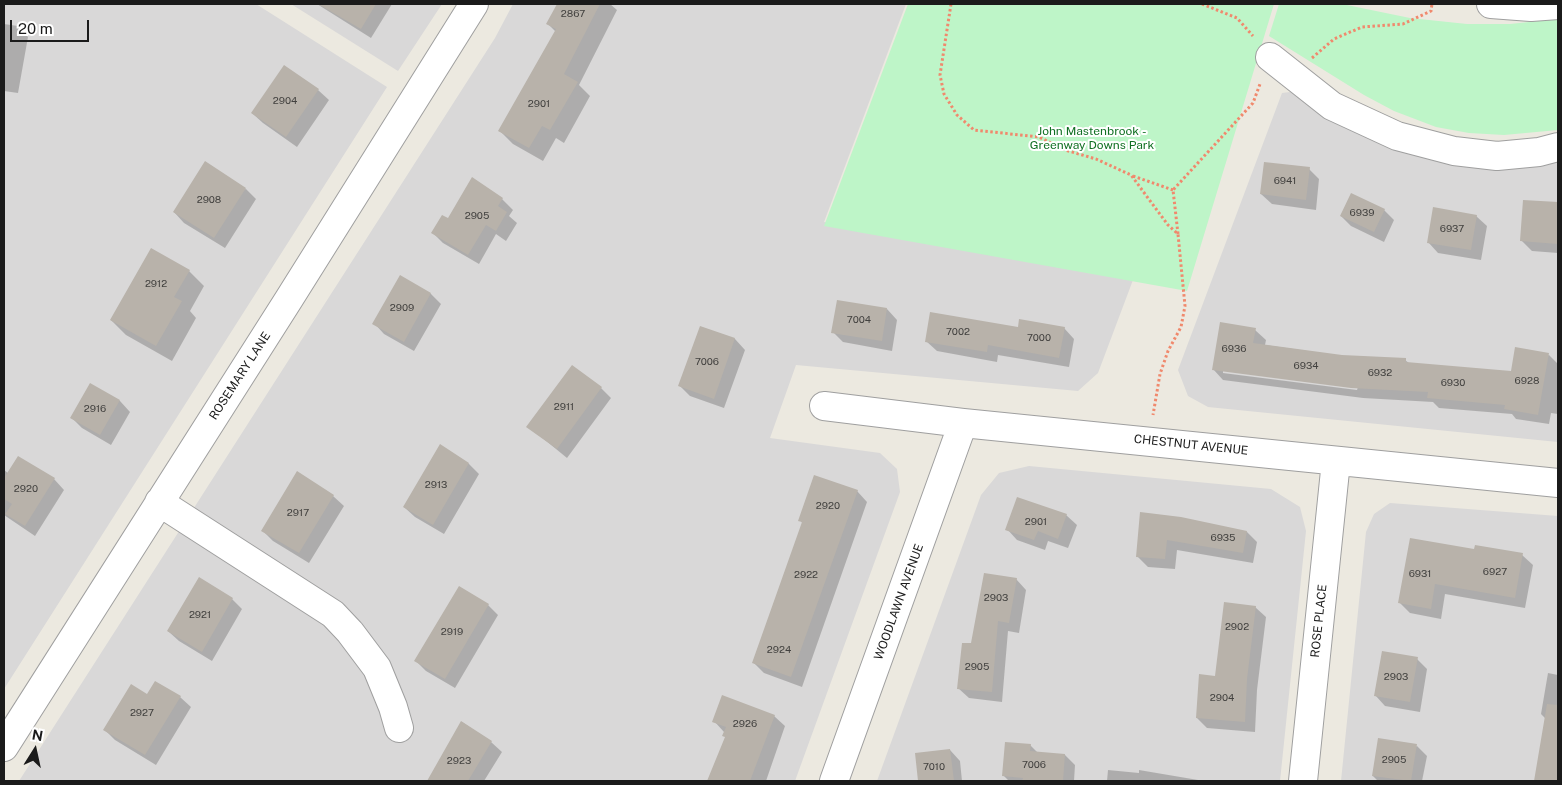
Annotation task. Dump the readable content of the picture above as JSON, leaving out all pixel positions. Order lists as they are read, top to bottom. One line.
{"streets":{"street":["ROSEMARY LANE","CHESTNUT AVENUE","WOODLAWN AVENUE","ROSE PLACE"]},"crossings":[["CHESTNUT AVENUE","WOODLAWN AVENUE"],["CHESTNUT AVENUE","ROSE PLACE"]],"parks":["John Mastenbrook - Greenway Downs Park"],"house_numbers":["2867","2904","2901","6941","2908","6939","2905","6937","2912","2909","7004","7002","7000","6936","7006","6934","6932","6928","6930","2911","2916","2913","2920","2920","2917","2901","6935","6927","6931","2922","2903","2921","2902","2919","2924","2905","2903","2904","2927","2926","2905","2923","7006","7010"],"scale_bar":"20 m","north":"top"}
